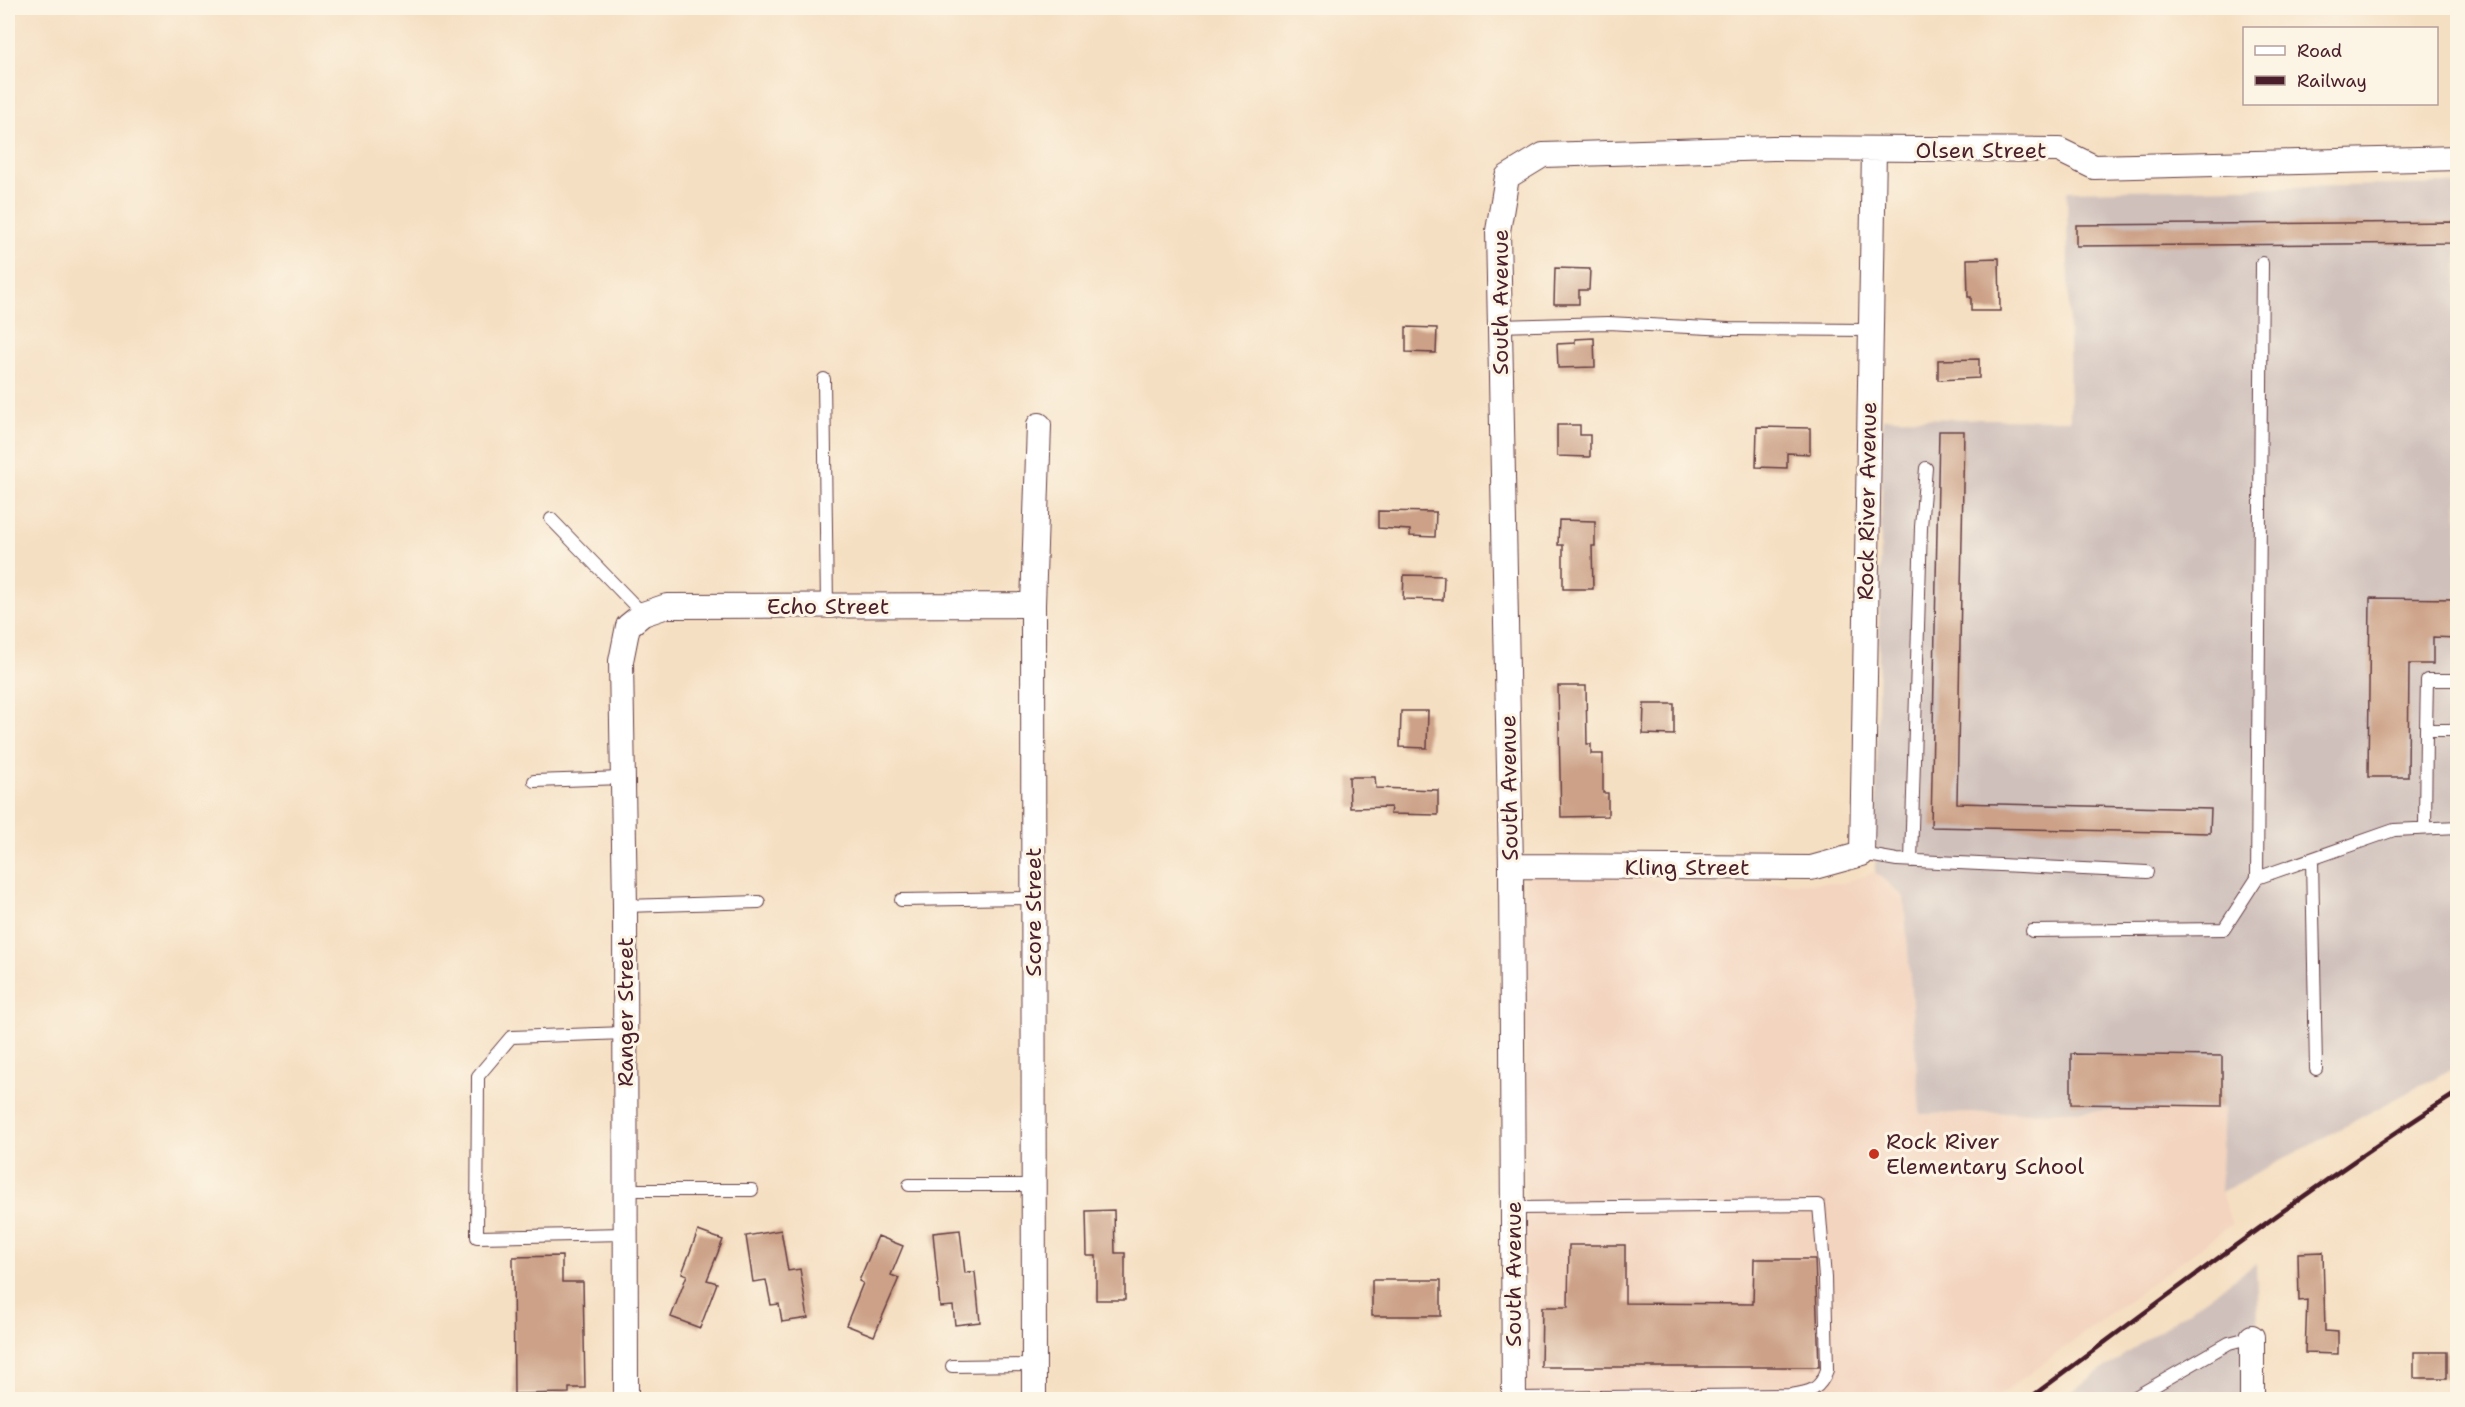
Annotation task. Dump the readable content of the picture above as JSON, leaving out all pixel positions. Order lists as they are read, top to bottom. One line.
{"streets":{"street":["Olsen Street","South Avenue","Rock River Avenue","Echo Street","Kling Street","Score Street","Ranger Street"]},"crossings":[["Olsen Street","South Avenue"],["Olsen Street","Rock River Avenue"],["South Avenue","Kling Street"],["Rock River Avenue","Kling Street"],["Echo Street","Score Street"],["Echo Street","Ranger Street"]],"places":["Rock River Elementary School"],"legend":["Road","Railway"]}
